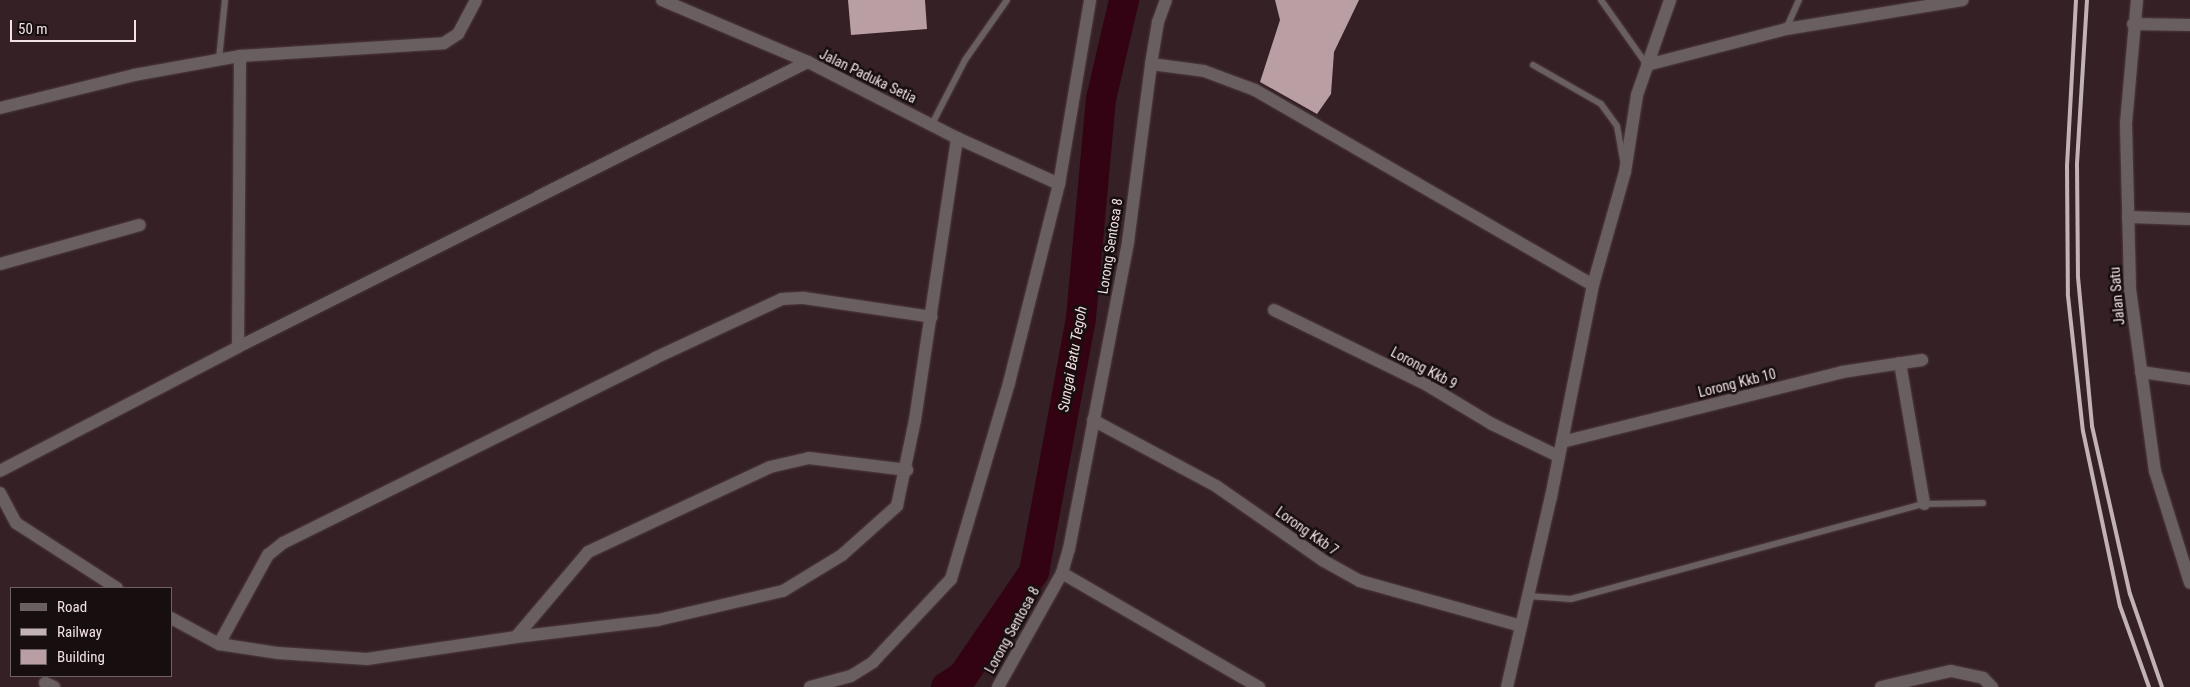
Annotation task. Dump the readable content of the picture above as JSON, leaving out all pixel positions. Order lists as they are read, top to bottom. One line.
{"streets":{"street":["Jalan Paduka Setia","Lorong Sentosa 8","Jalan Satu","Lorong Kkb 9","Lorong Kkb 10","Lorong Kkb 7"]},"crossings":[["Lorong Sentosa 8","Lorong Kkb 7"]],"water":["Sungai Batu Tegoh"],"legend":["Road","Railway","Building"],"scale_bar":"50 m"}
